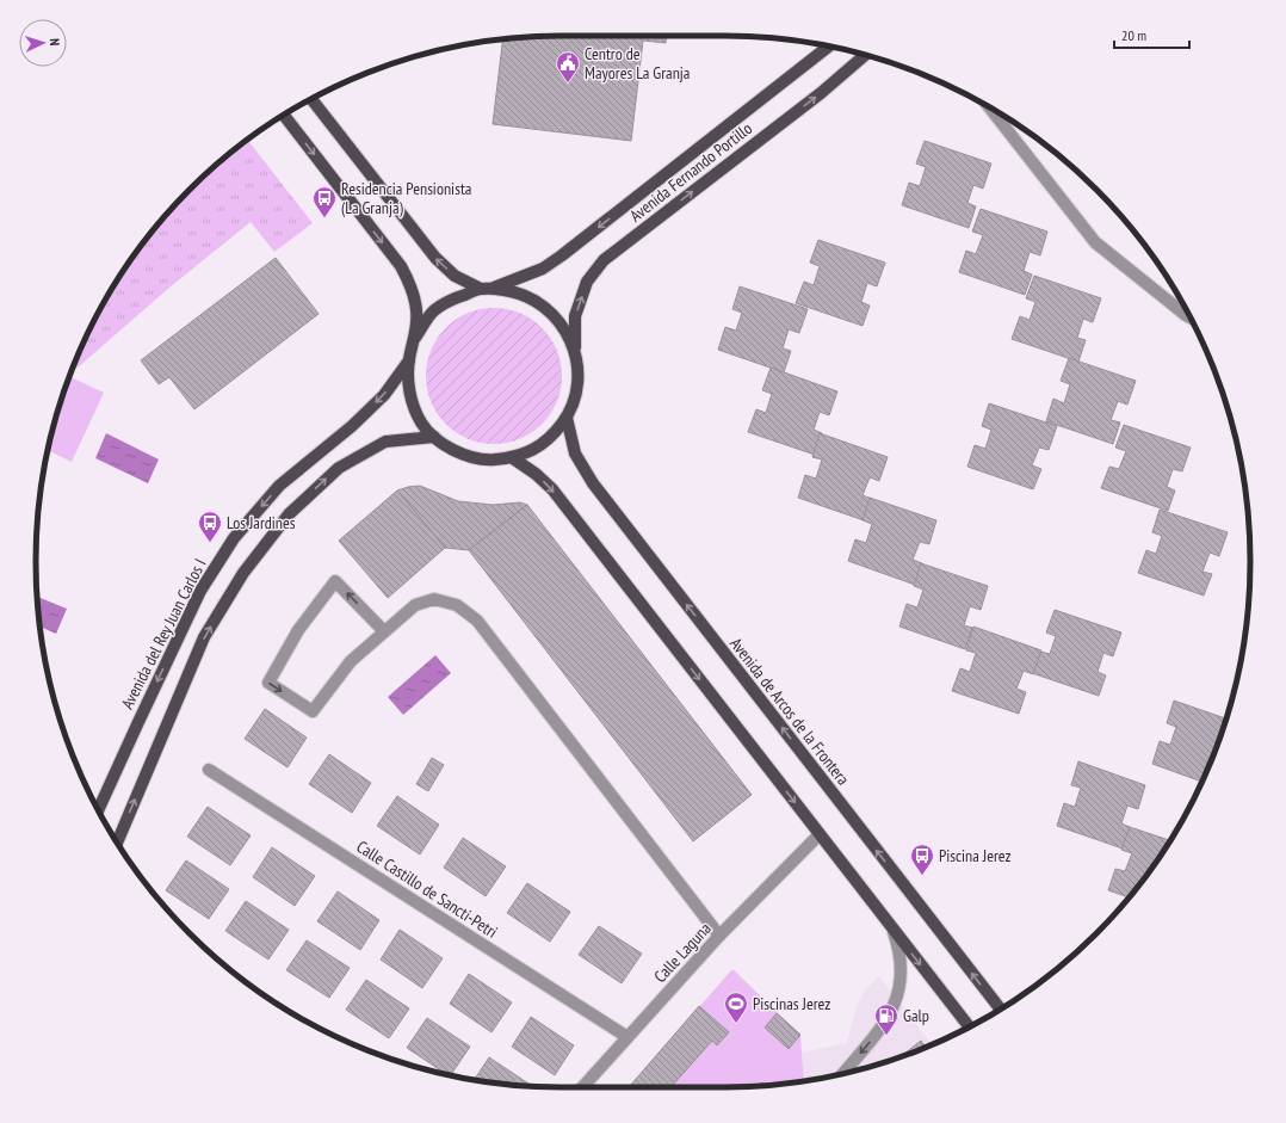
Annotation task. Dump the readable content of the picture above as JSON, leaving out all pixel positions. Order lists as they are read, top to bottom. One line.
{"streets":{"main road":["Avenida Fernando Portillo","Avenida del Rey Juan Carlos I","Avenida de Arcos de la Frontera"],"street":["Calle Castillo de Sancti-Petri","Calle Laguna"]},"crossings":[["Calle Castillo de Sancti-Petri","Calle Laguna"]],"places":{"public building":["Centro de Mayores La Granja"],"bus stop":["Residencia Pensionista (La Granja)","Los Jardines","Piscina Jerez"],"sports":["Piscinas Jerez"],"fuel station":["Galp"]},"scale_bar":"20 m","north":"right"}
